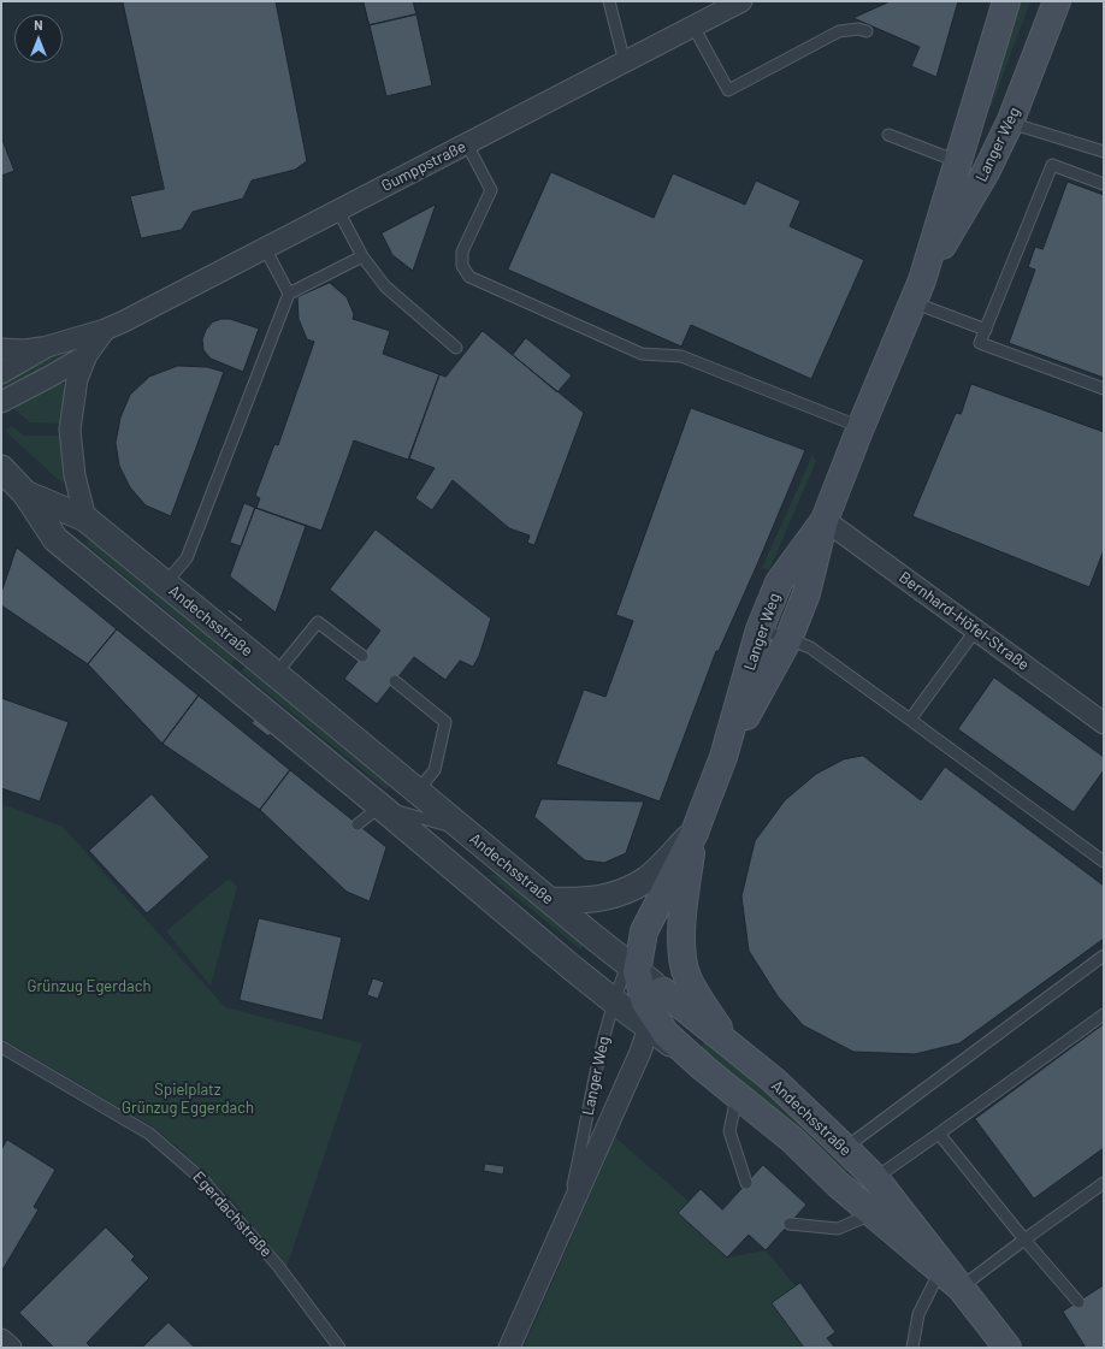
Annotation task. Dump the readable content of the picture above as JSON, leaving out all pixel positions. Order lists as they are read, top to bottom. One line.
{"streets":{"main road":["Langer Weg","Andechsstraße"],"street":["Gumppstraße","Bernhard-Höfel-Straße"],"lane":["Egerdachstraße"]},"crossings":[["Langer Weg","Andechsstraße"],["Langer Weg","Bernhard-Höfel-Straße"],["Gumppstraße","Andechsstraße"]],"parks":["Grünzug Egerdach","Spielplatz Grünzug Eggerdach"],"north":"top"}
